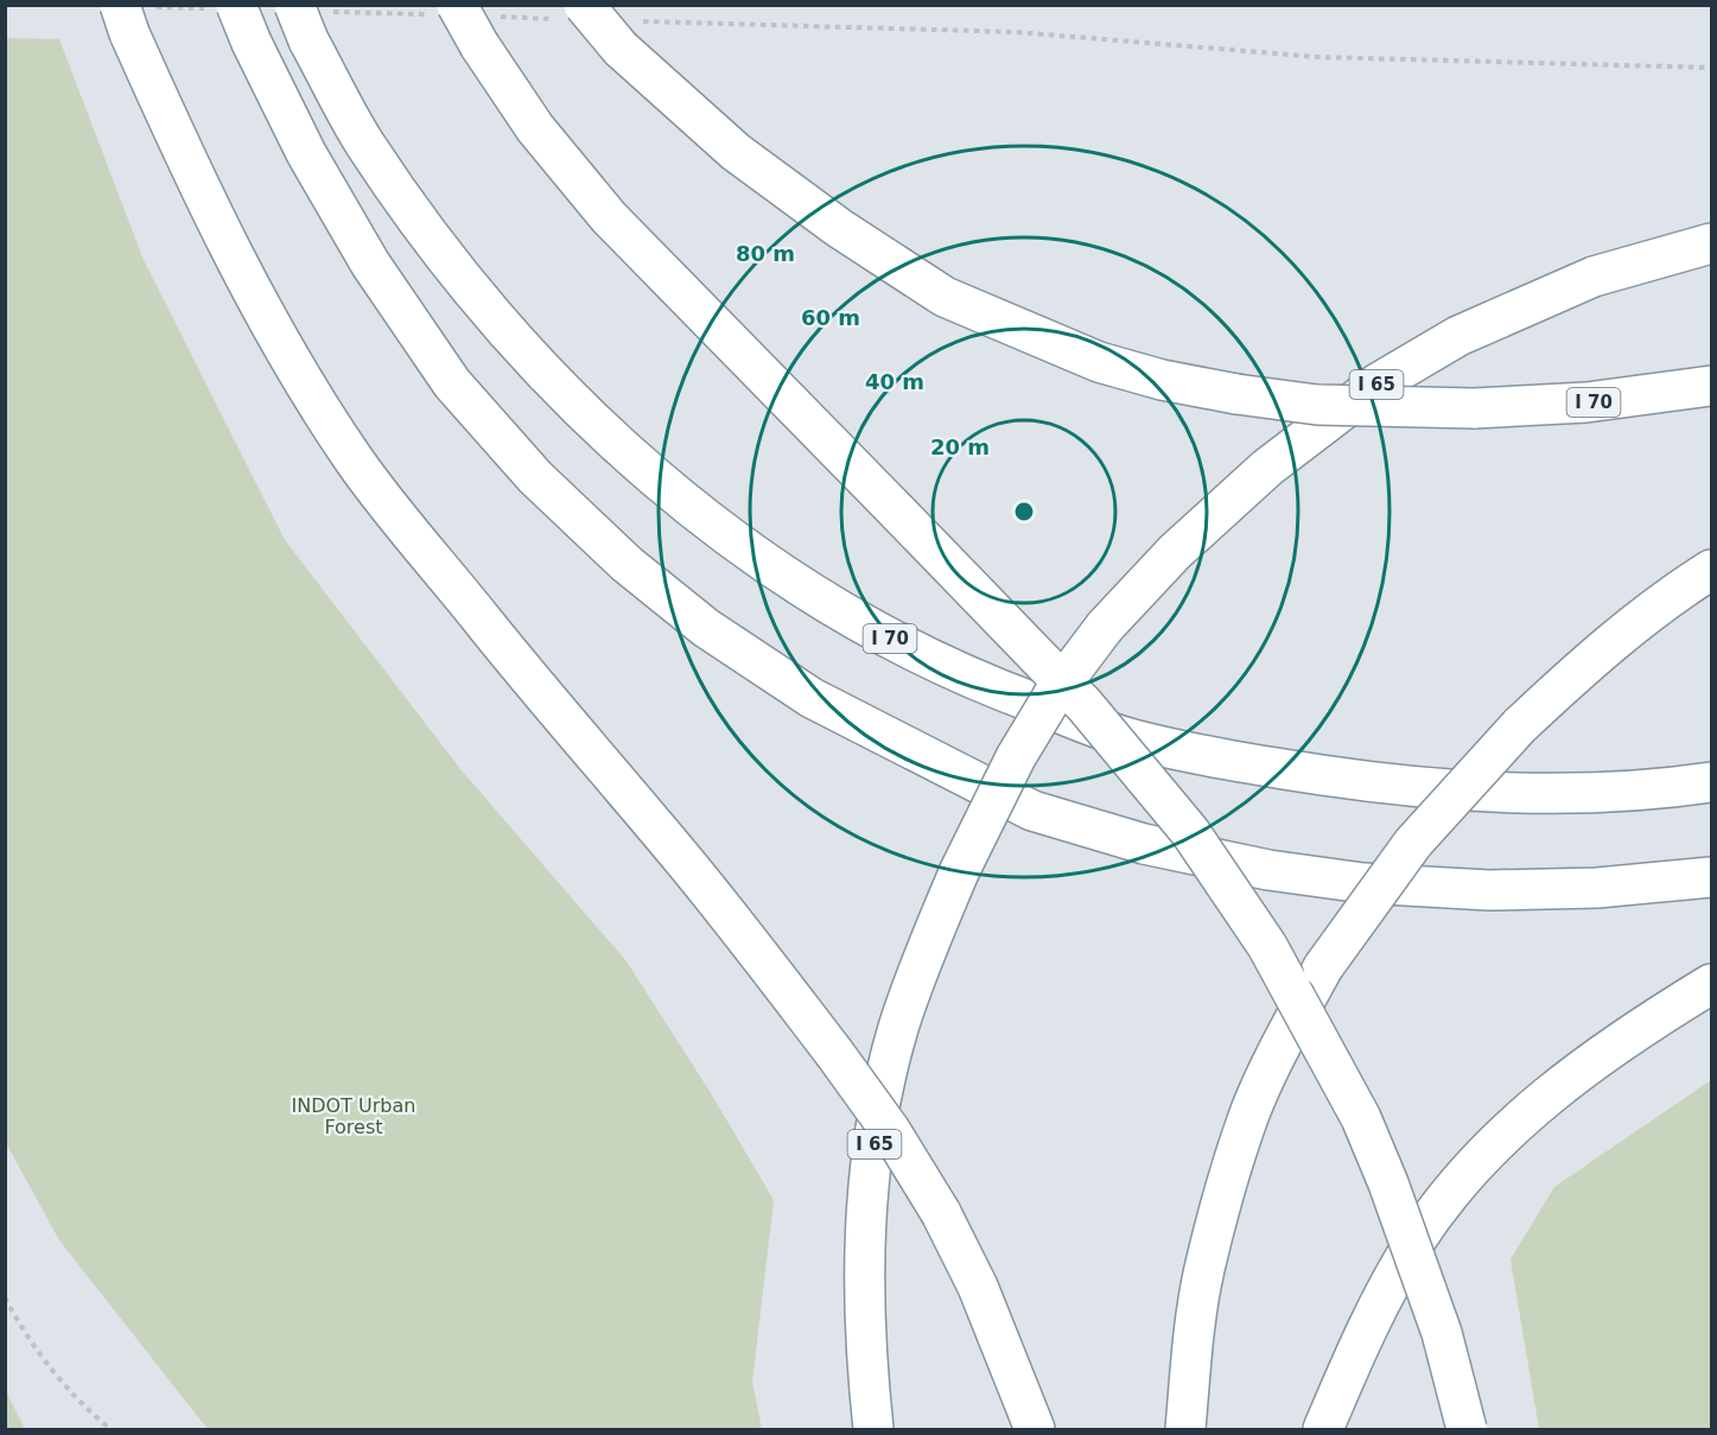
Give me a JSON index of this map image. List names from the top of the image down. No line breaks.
{"streets":{"highway":["I 65","I 70"]},"parks":["INDOT Urban Forest"],"rings":["80 m","60 m","40 m","20 m"]}
